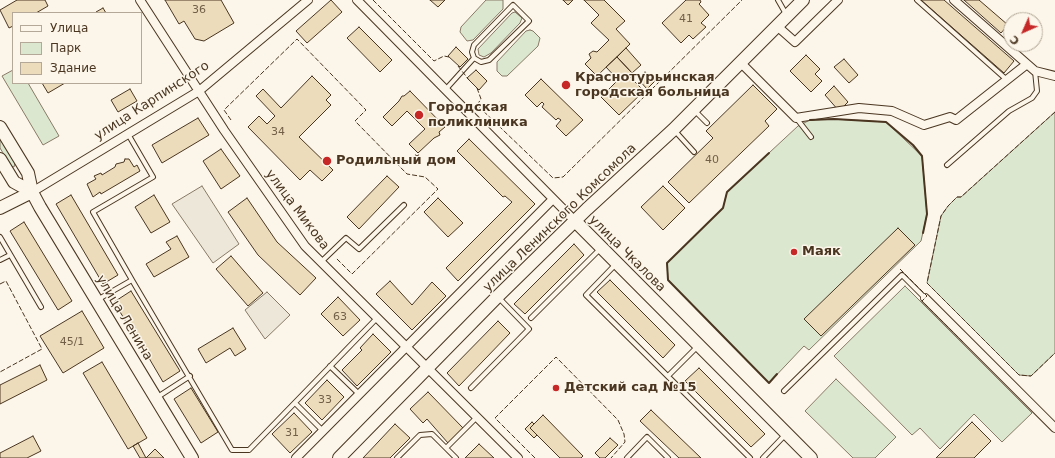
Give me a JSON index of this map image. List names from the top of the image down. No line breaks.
{"streets":{"main road":["улица Карпинского","улица Ленинского Комсомола","улица Чкалова","улица Ленина"],"street":["улица Микова"]},"crossings":[["улица Карпинского","улица Микова"],["улица Карпинского","улица Ленина"],["улица Микова","улица Ленинского Комсомола"],["улица Ленинского Комсомола","улица Чкалова"]],"places":["Краснотурьинская городская больница","Городская поликлиника","Родильный дом","Маяк","Детский сад №15"],"house_numbers":["36","41","34","40","63","45/1","33","31"],"legend":["Улица","Парк","Здание"],"north":"bottom left"}
